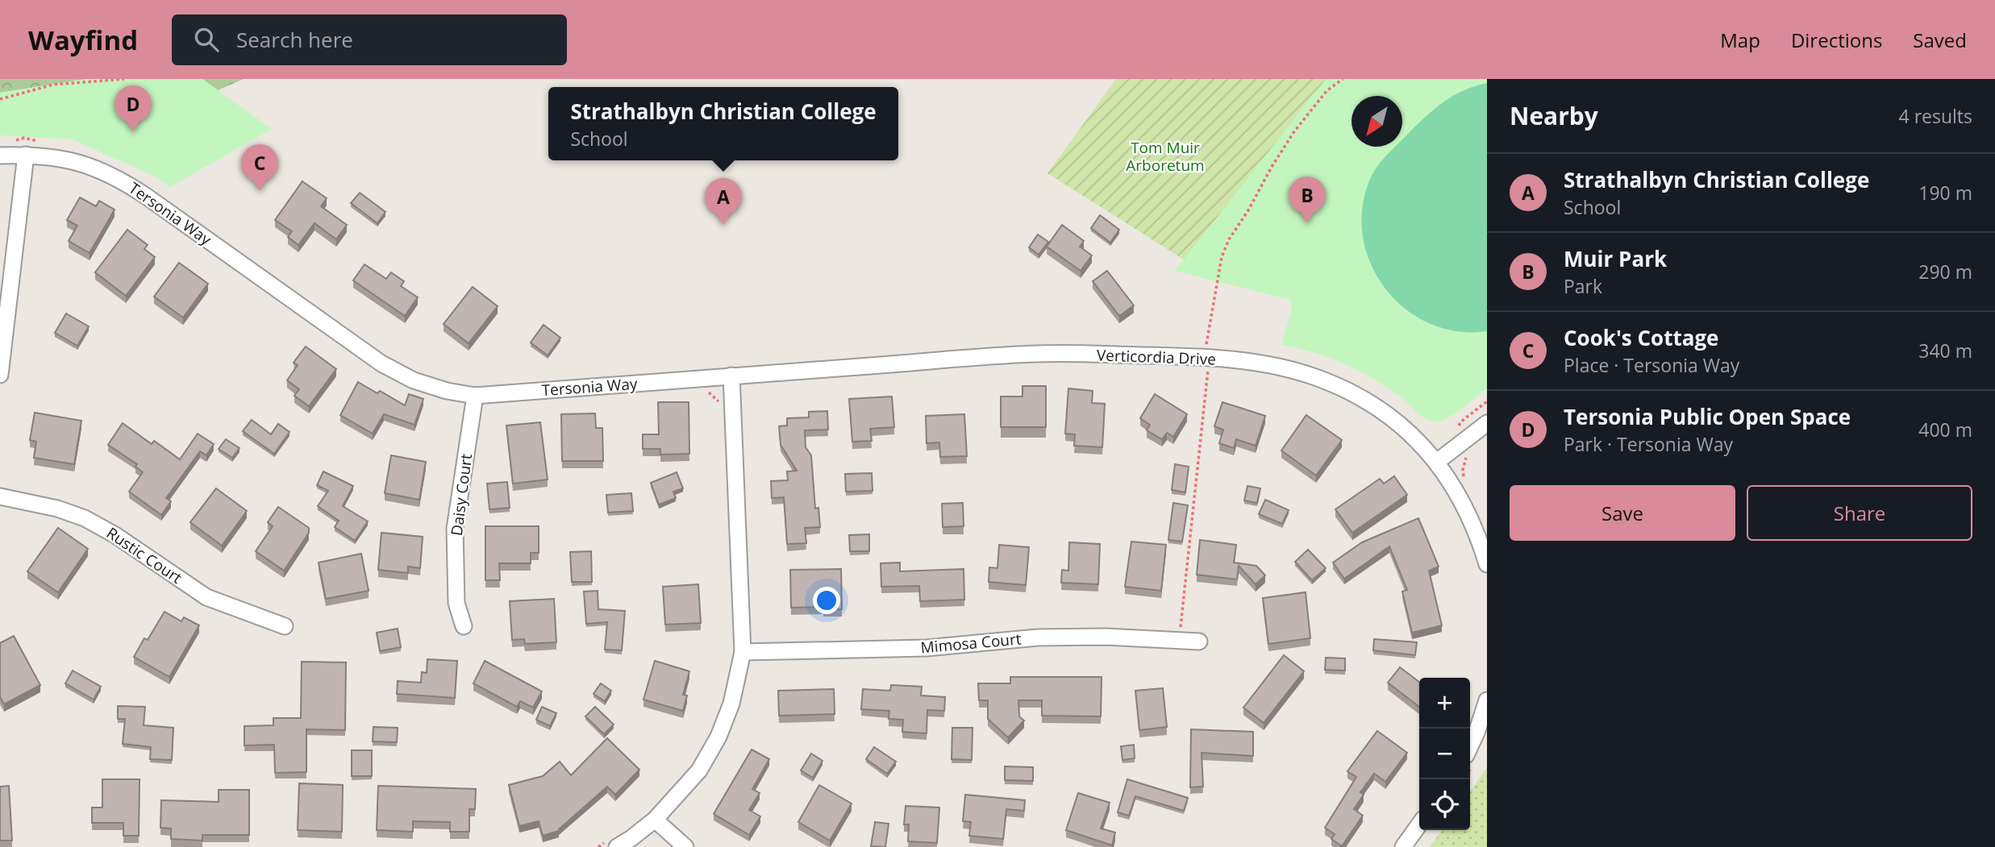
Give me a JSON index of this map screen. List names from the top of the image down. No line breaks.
{"streets":{"street":["Tersonia Way","Verticordia Drive","Daisy Court","Rustic Court","Mimosa Court"]},"crossings":[["Tersonia Way","Verticordia Drive"],["Tersonia Way","Daisy Court"]],"parks":["Tom Muir Arboretum"],"north":"bottom left","page":{"header":"Wayfind","search":"Search here","nav":["Map","Directions","Saved"],"heading":["Nearby","4 results"],"pins":["D","C","B","A"],"popup":["Strathalbyn Christian College","School"],"list":[{"mark":"A","name":"Strathalbyn Christian College","note":"School","value":"190 m"},{"mark":"B","name":"Muir Park","note":"Park","value":"290 m"},{"mark":"C","name":"Cook's Cottage","note":"Place · Tersonia Way","value":"340 m"},{"mark":"D","name":"Tersonia Public Open Space","note":"Park · Tersonia Way","value":"400 m"}],"buttons":["Save","Share"],"map_buttons":["+","−"]}}
